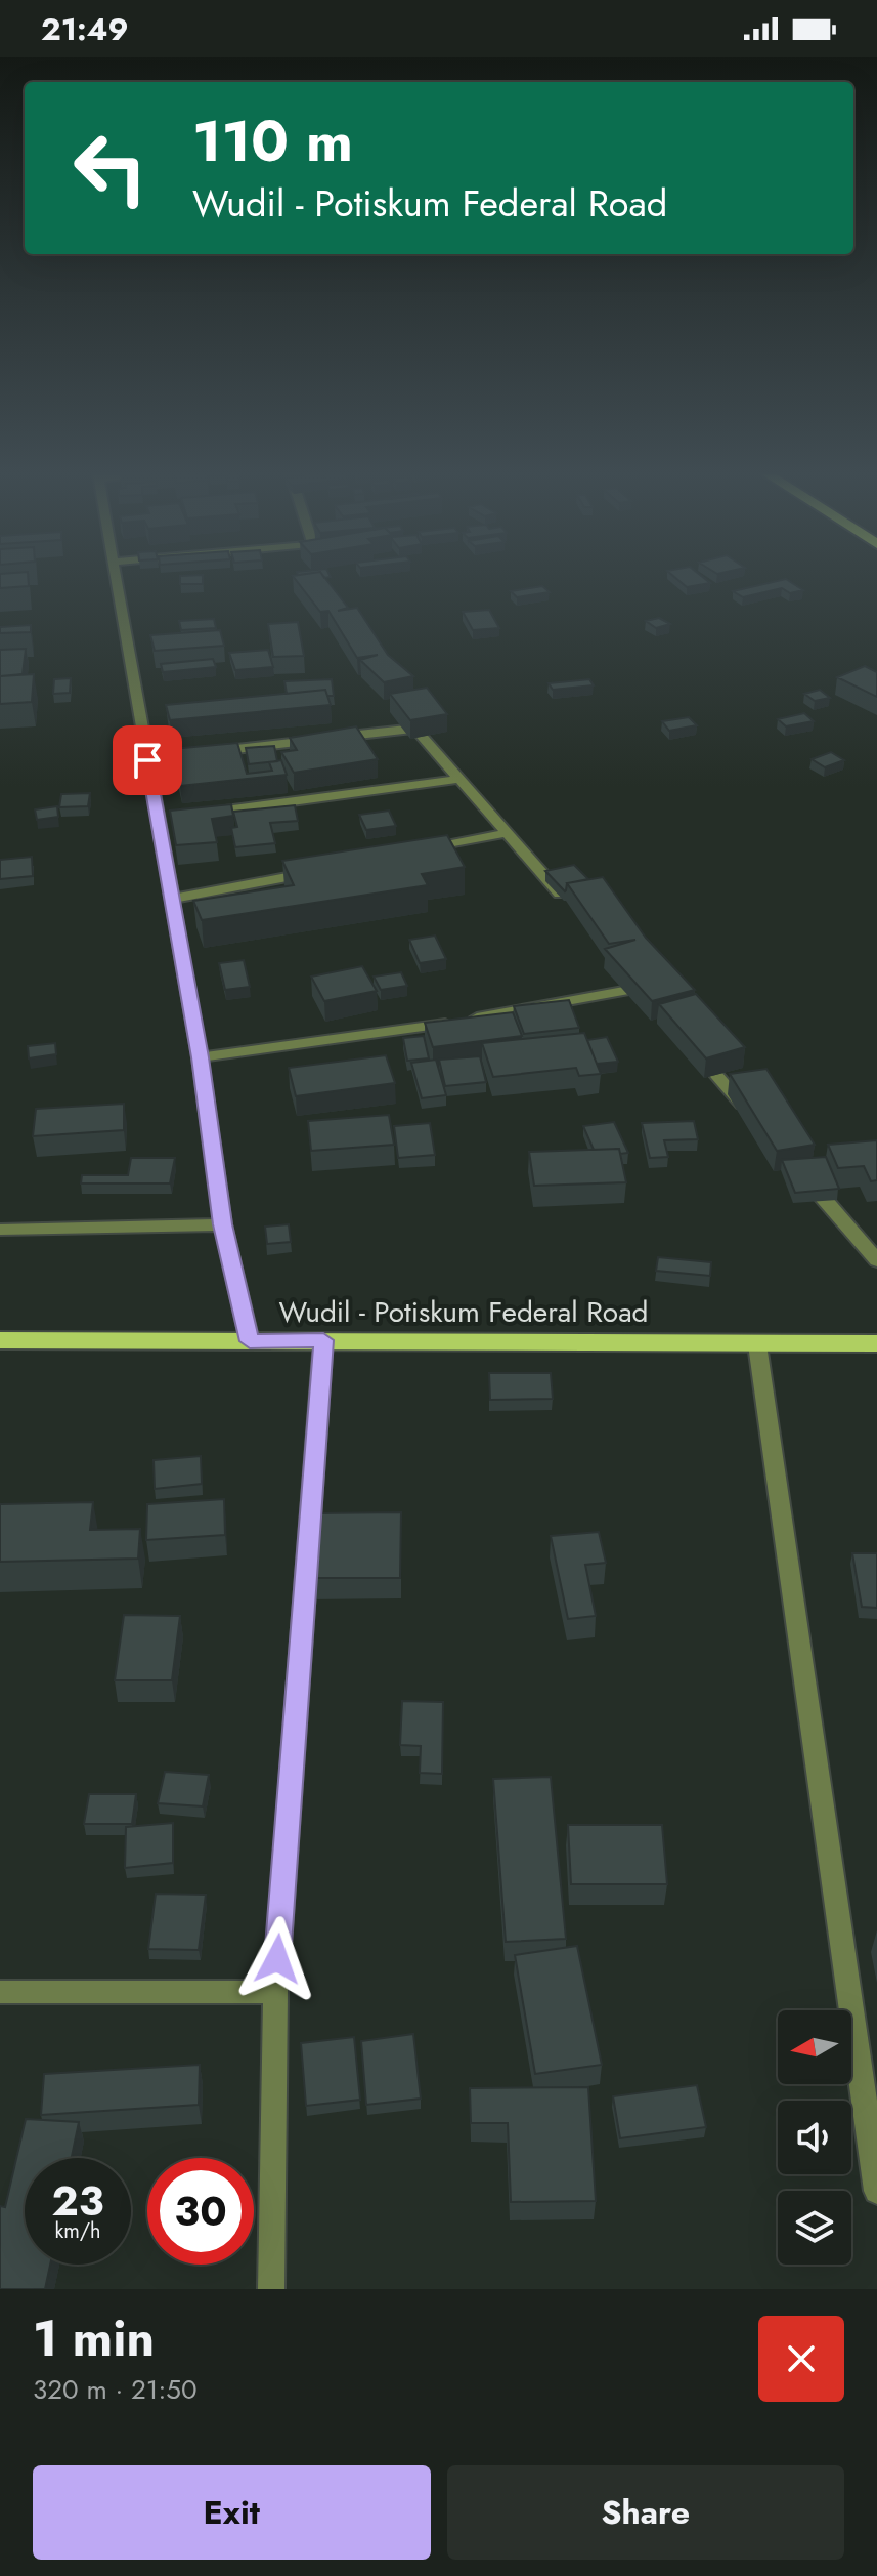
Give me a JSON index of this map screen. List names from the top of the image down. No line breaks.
{"streets":{"main road":["Wudil - Potiskum Federal Road"]},"north":"left","page":{"status":"21:49","turn":["110 m","Wudil - Potiskum Federal Road"],"speed":"23 km/h","limit":"30","heading":["1 min","320 m · 21:50"],"buttons":["Exit","Share"]}}
